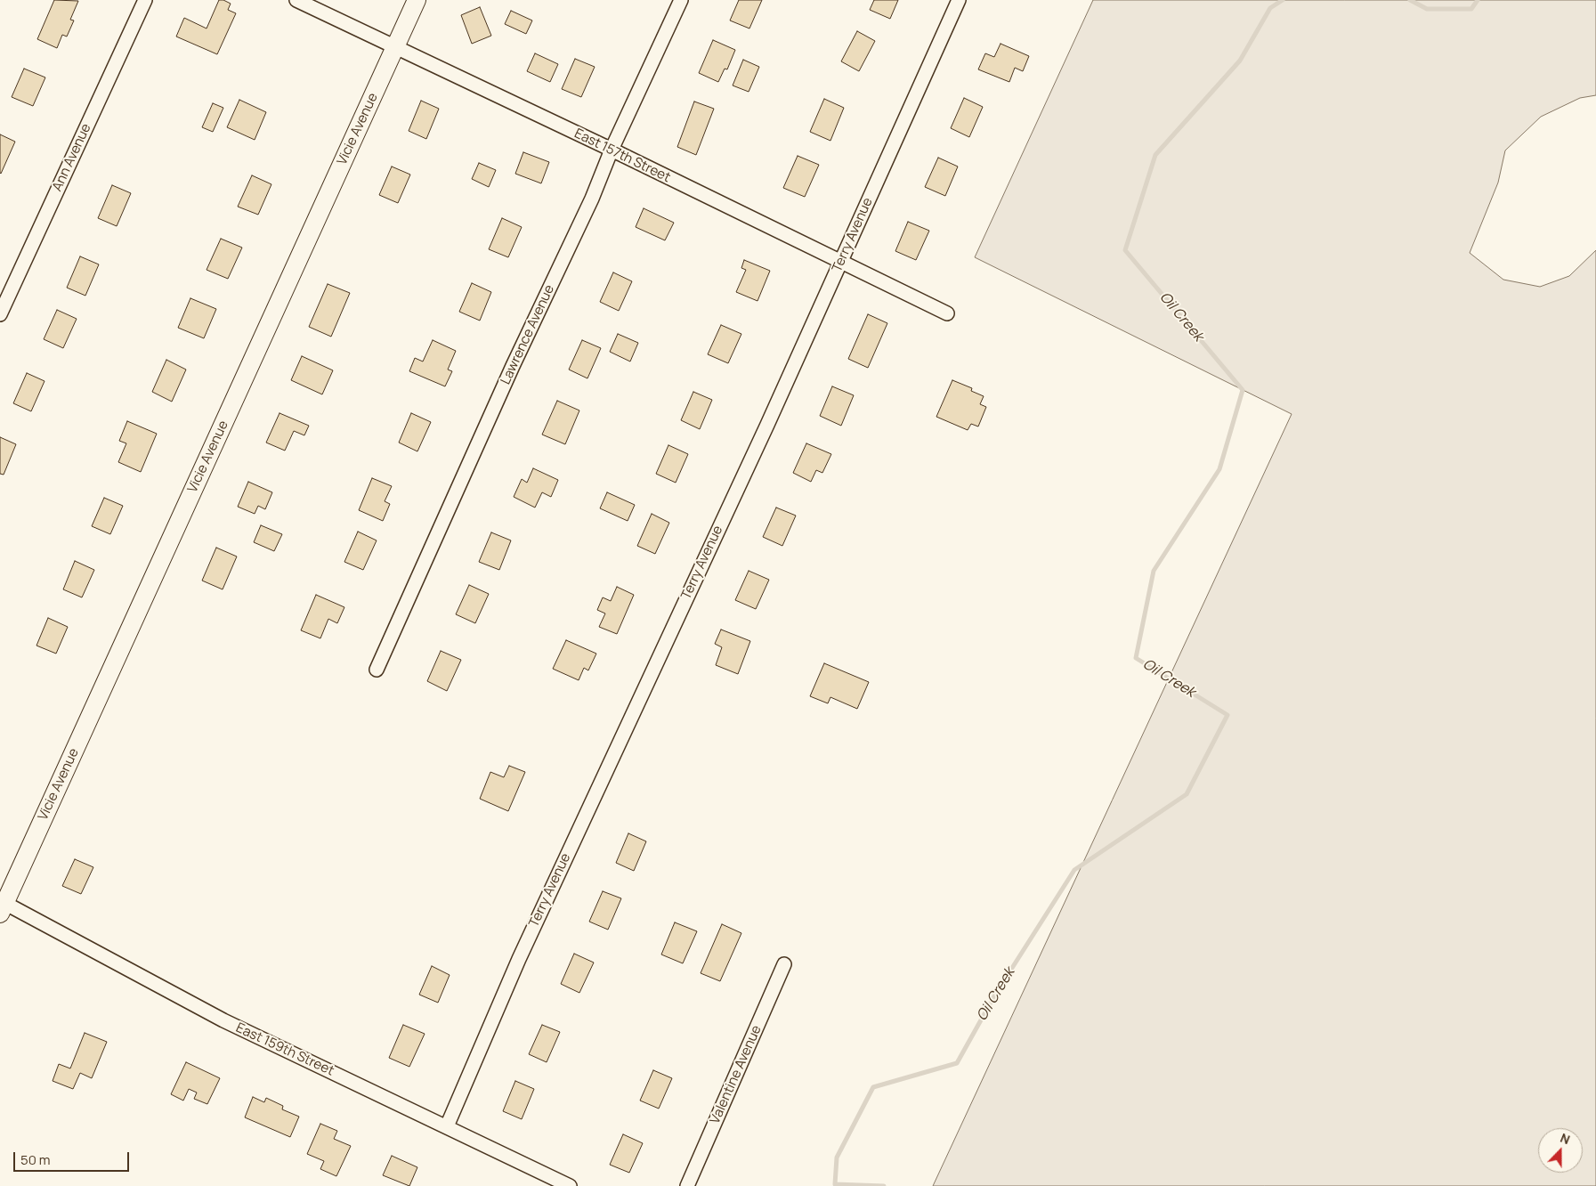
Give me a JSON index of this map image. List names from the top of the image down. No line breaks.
{"streets":{"street":["Vicie Avenue","East 157th Street","Ann Avenue","Terry Avenue","Lawrence Avenue","East 159th Street","Valentine Avenue"]},"crossings":[["Vicie Avenue","East 157th Street"],["Vicie Avenue","East 159th Street"],["East 157th Street","Terry Avenue"],["East 157th Street","Lawrence Avenue"],["Terry Avenue","East 159th Street"]],"water":["Oil Creek"],"scale_bar":"50 m","north":"top"}
